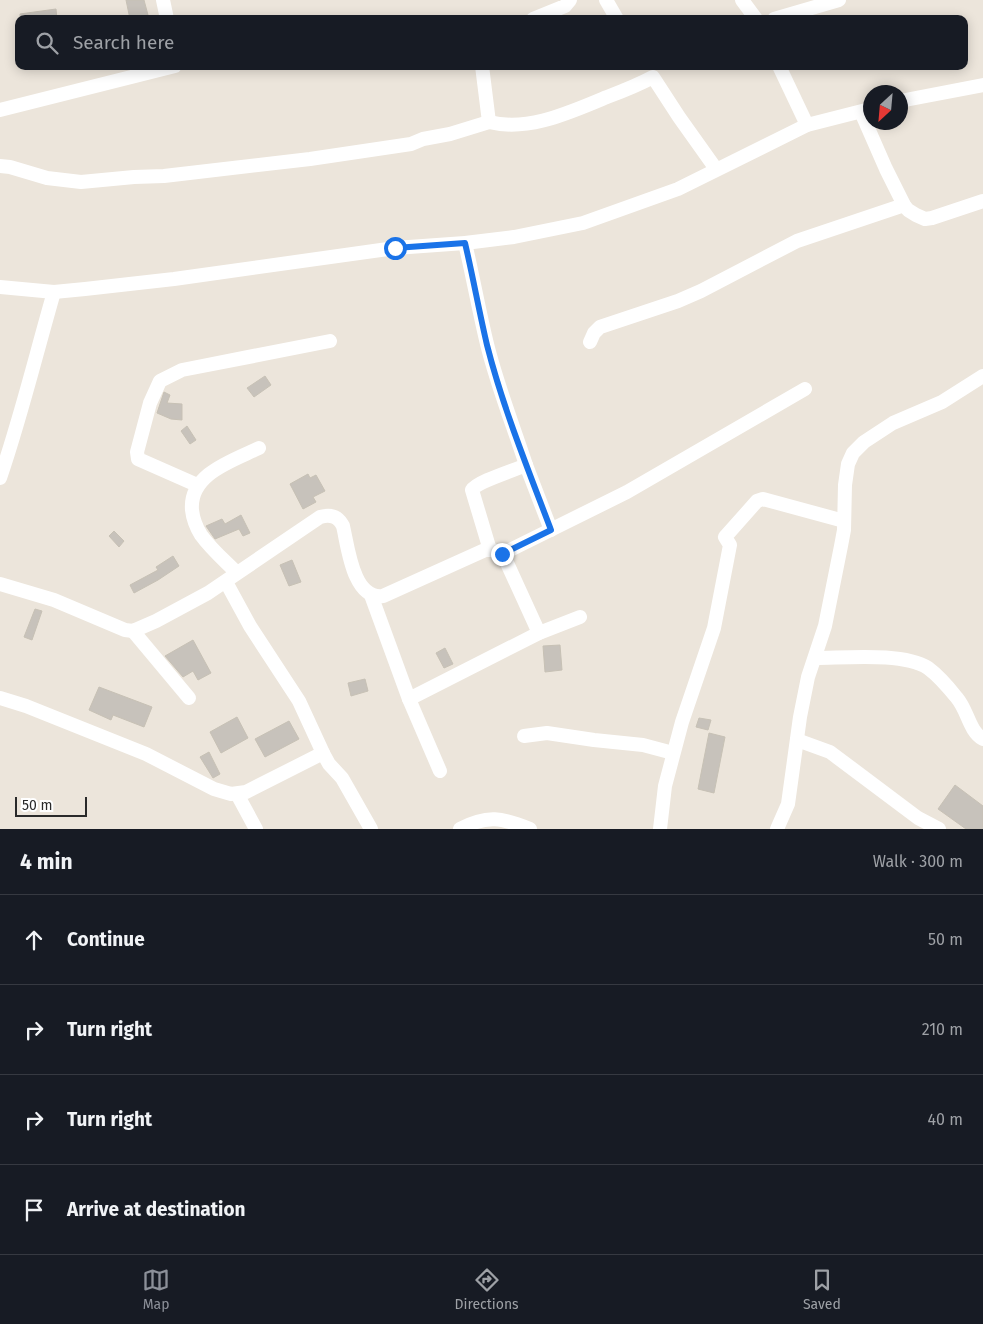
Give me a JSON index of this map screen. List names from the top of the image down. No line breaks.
{"scale_bar":"50 m","north":"bottom left","page":{"search":"Search here","scale":"50 m","heading":["4 min","Walk · 300 m"],"list":[["Continue","50 m"],["Turn right","210 m"],["Turn right","40 m"],"Arrive at destination"],"nav":["Map","Directions","Saved"]}}
